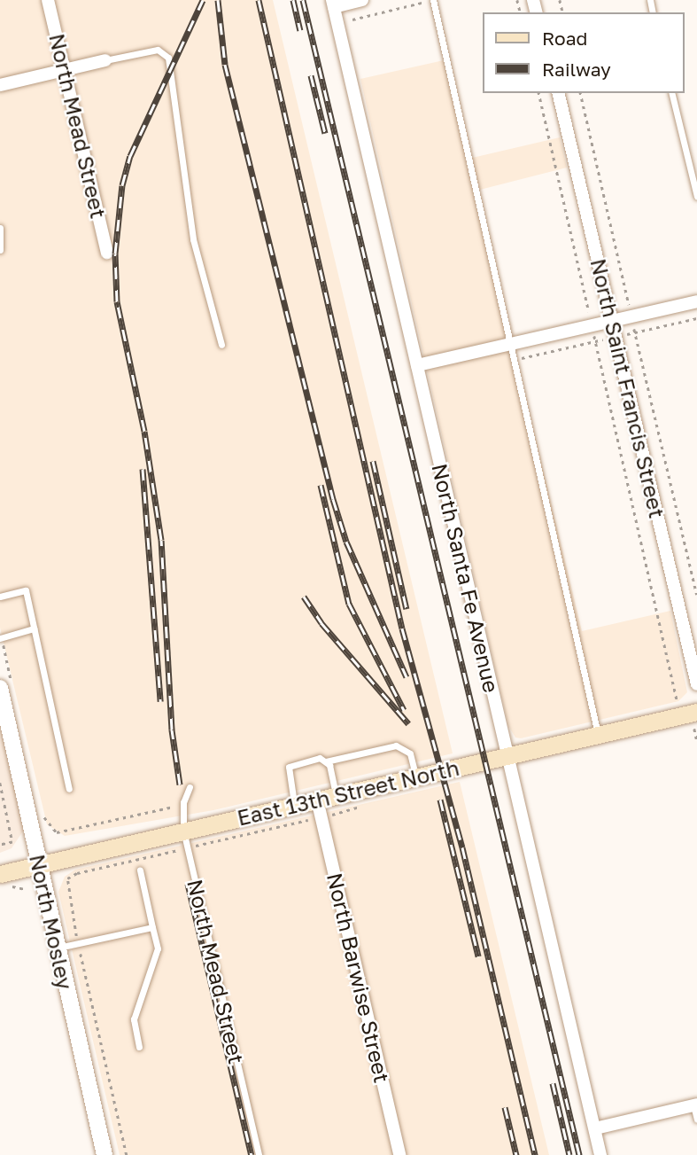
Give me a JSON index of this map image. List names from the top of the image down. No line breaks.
{"streets":{"main road":["East 13th Street North"],"street":["North Mead Street","North Saint Francis Street","North Santa Fe Avenue","North Mosley","North Barwise Street"]},"crossings":[["North Mead Street","East 13th Street North"],["North Santa Fe Avenue","East 13th Street North"],["East 13th Street North","North Mosley"],["East 13th Street North","North Barwise Street"]],"legend":["Road","Railway"]}
